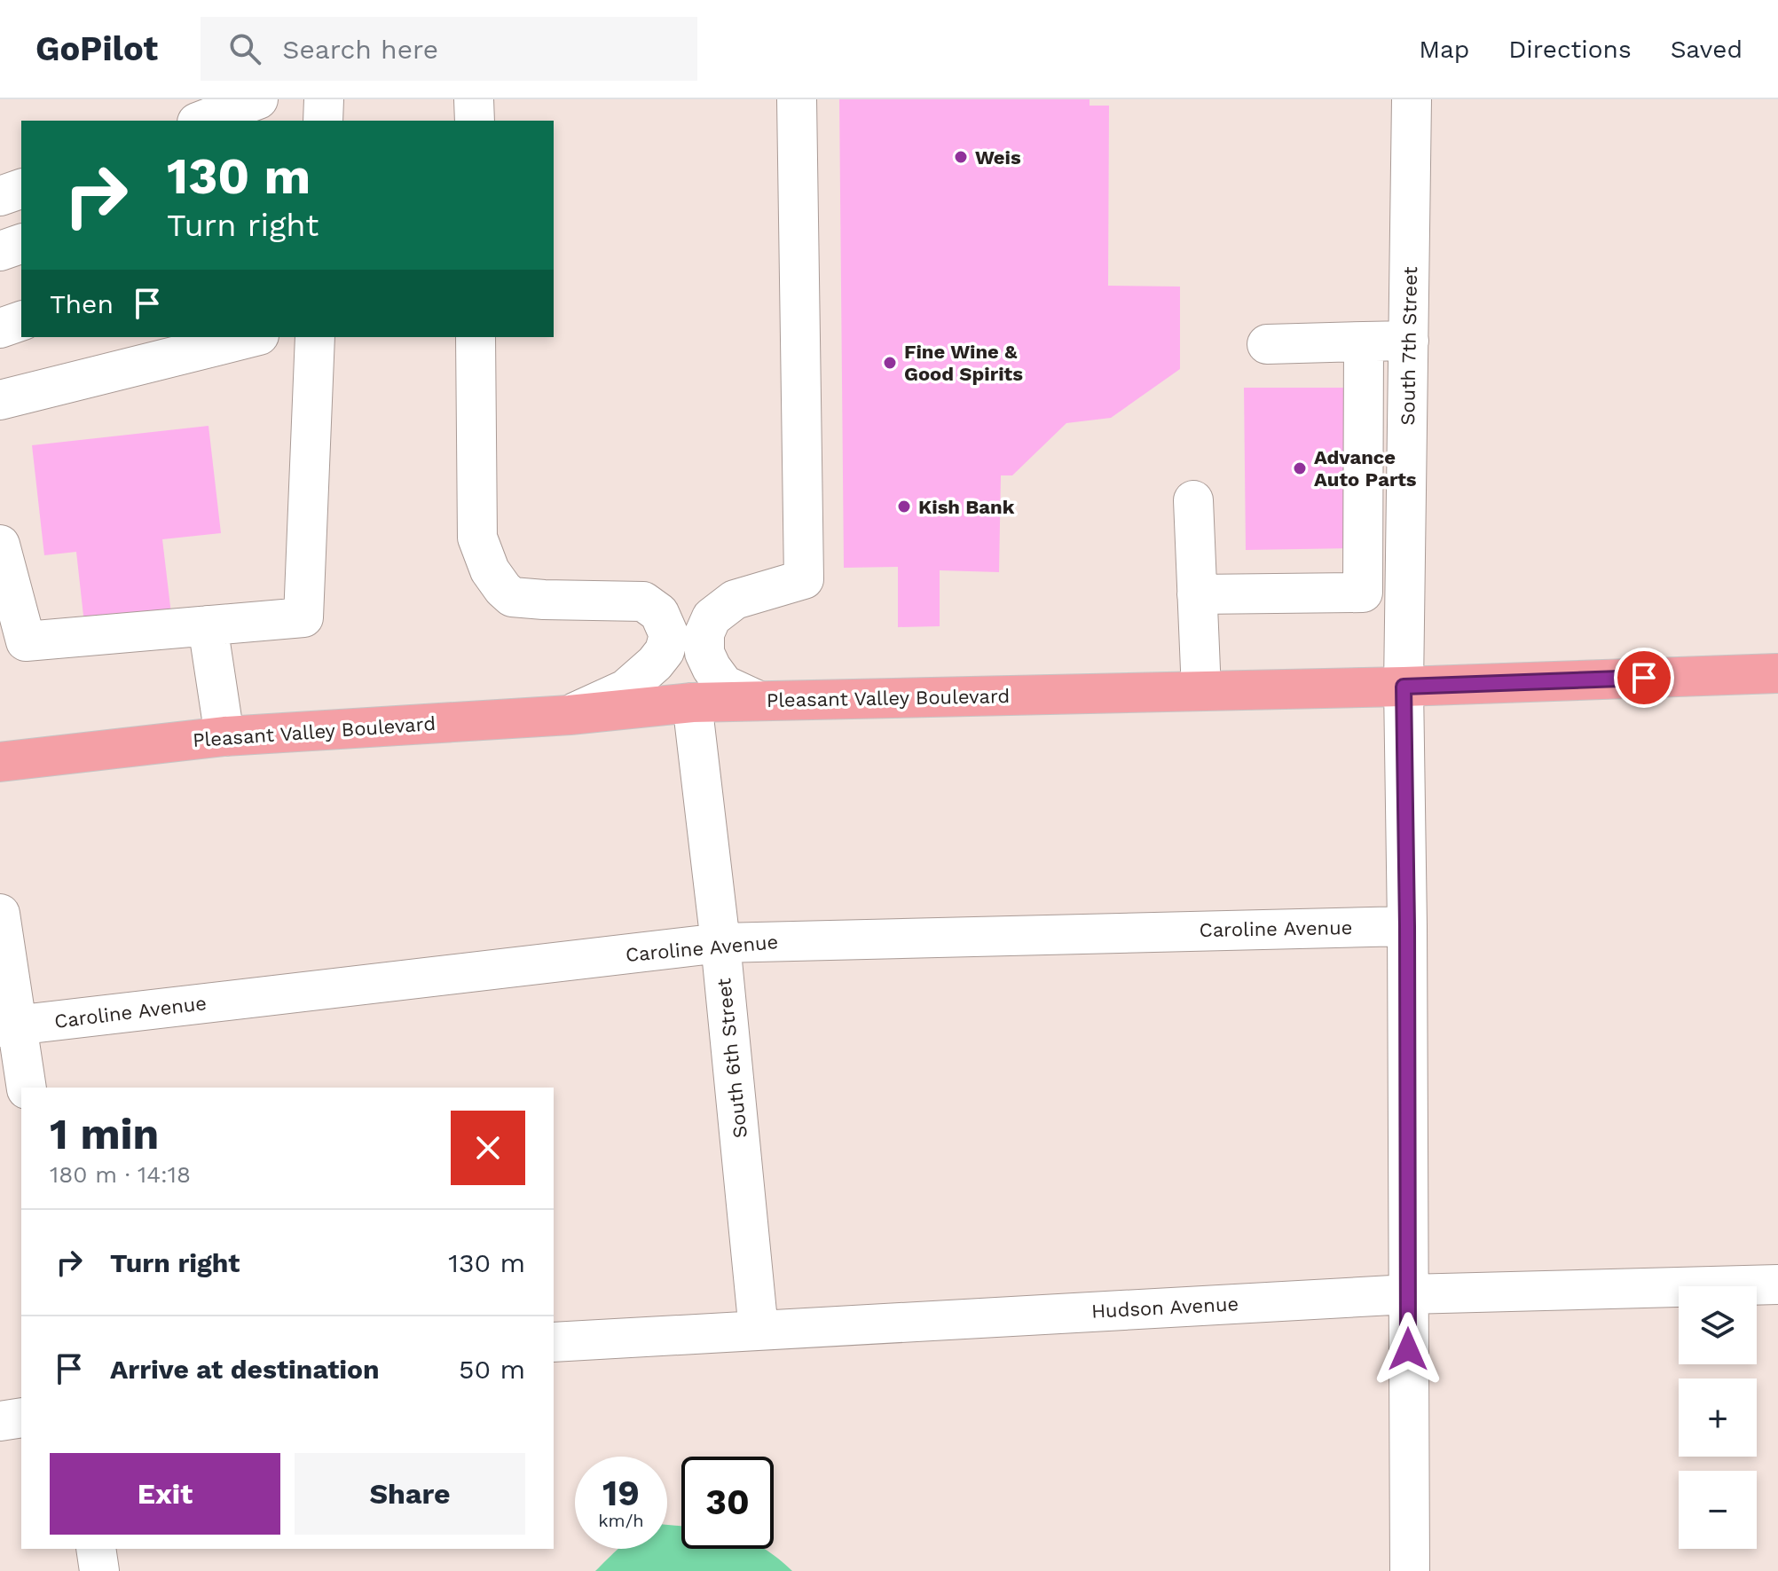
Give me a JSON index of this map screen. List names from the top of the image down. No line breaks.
{"streets":{"main road":["Pleasant Valley Boulevard"],"street":["South 7th Street","Caroline Avenue","South 6th Street","Hudson Avenue"]},"crossings":[["South 7th Street","Pleasant Valley Boulevard"],["South 7th Street","Caroline Avenue"],["South 7th Street","Hudson Avenue"],["Pleasant Valley Boulevard","South 6th Street"],["Caroline Avenue","South 6th Street"],["South 6th Street","Hudson Avenue"]],"places":["Weis","Fine Wine & Good Spirits","Advance Auto Parts","Kish Bank"],"page":{"header":"GoPilot","search":"Search here","nav":["Map","Directions","Saved"],"turn":["130 m","Turn right"],"then":"Then","heading":["1 min","180 m · 14:18"],"list":[{"name":"Turn right","value":"130 m"},{"name":"Arrive at destination","value":"50 m"}],"map_buttons":["+","−"],"buttons":["Exit","Share"],"speed":"19 km/h","limit":"30"}}
